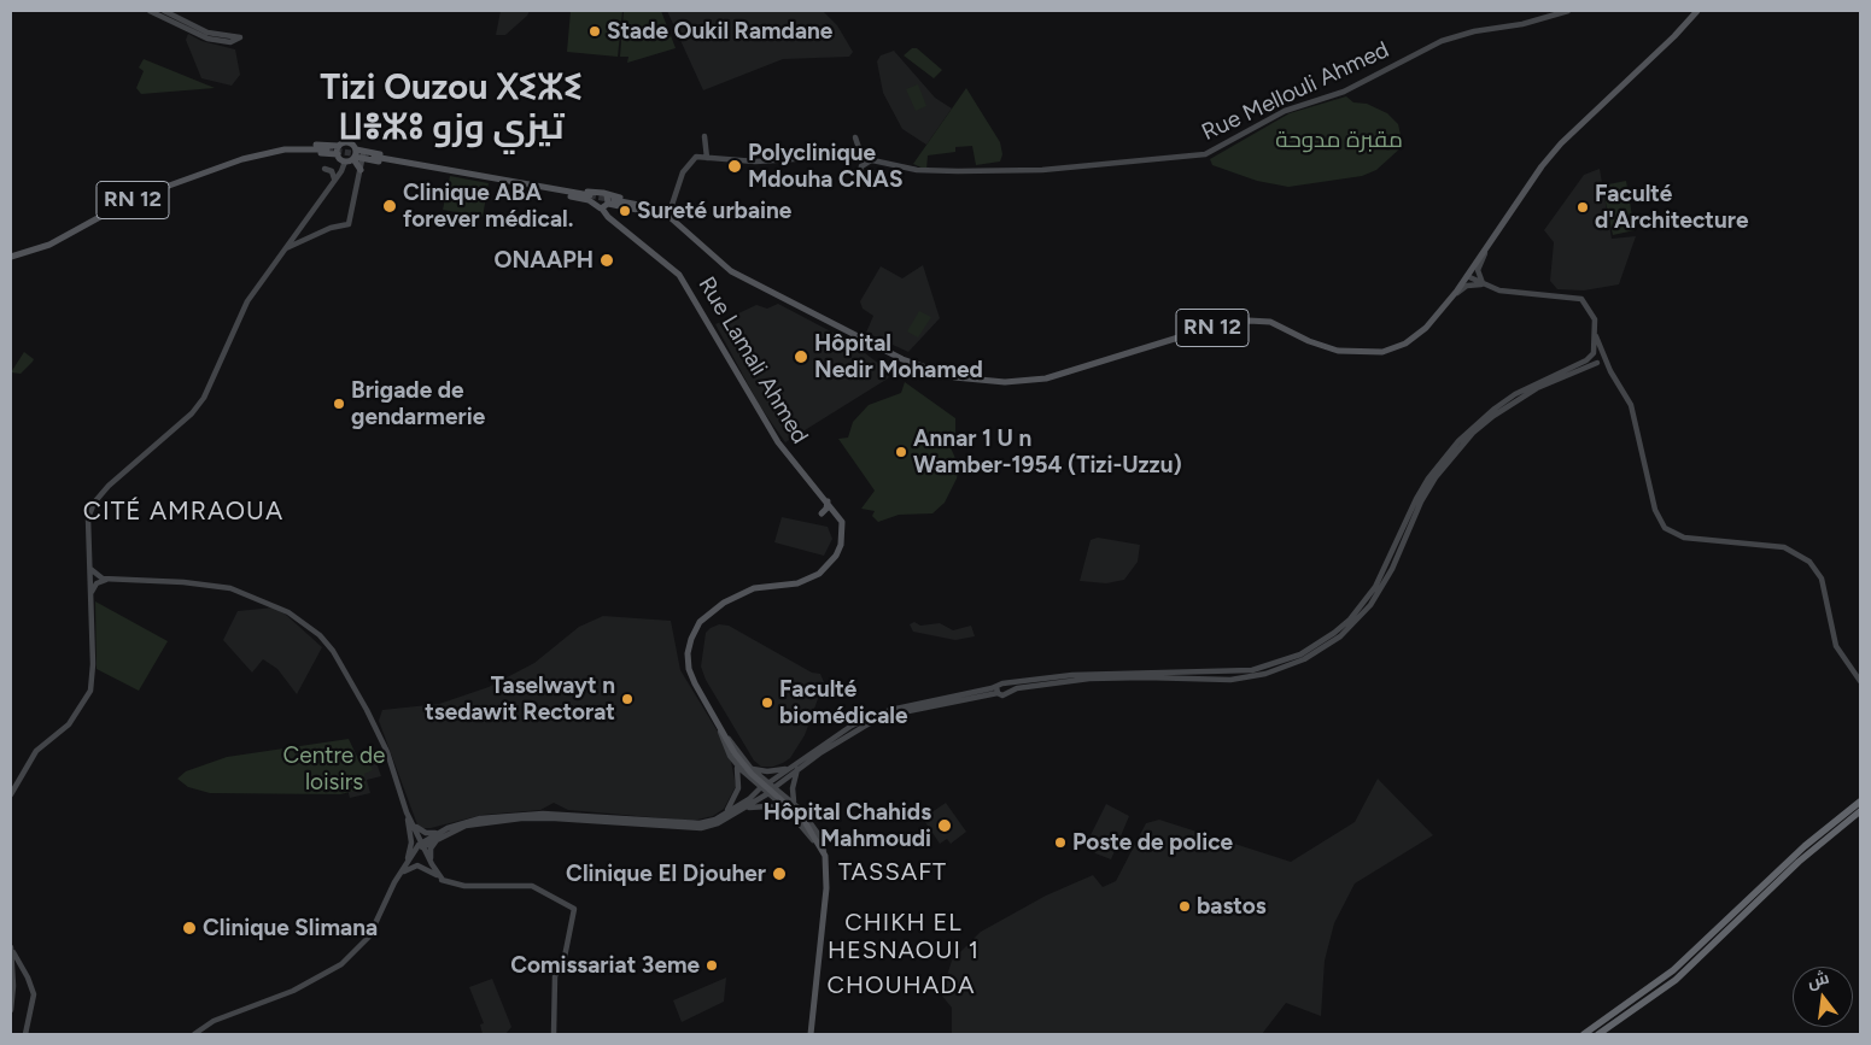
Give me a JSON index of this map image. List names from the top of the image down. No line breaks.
{"streets":{"main road":["Rue Mellouli Ahmed","RN 12","Rue Lamali Ahmed"]},"crossings":[["Rue Mellouli Ahmed","RN 12"]],"districts":["Tizi Ouzou ⵝⵉⵣⵉ ⵡⴻⵣⵓ تيزي وزو","CITÉ AMRAOUA","TASSAFT","CHIKH EL HESNAOUI 1","CHOUHADA"],"parks":["مقبرة مدوحة","Centre de loisirs"],"places":["Stade Oukil Ramdane","Polyclinique Mdouha CNAS","Clinique ABA forever médical.","Faculté d'Architecture","Sureté urbaine","ONAAPH","Hôpital Nedir Mohamed","Brigade de gendarmerie","Annar 1 U n Wamber-1954 (Tizi-Uzzu)","Taselwayt n tsedawit Rectorat","Faculté biomédicale","Hôpital Chahids Mahmoudi","Poste de police","Clinique El Djouher","bastos","Clinique Slimana","Comissariat 3eme"],"north":"top"}
